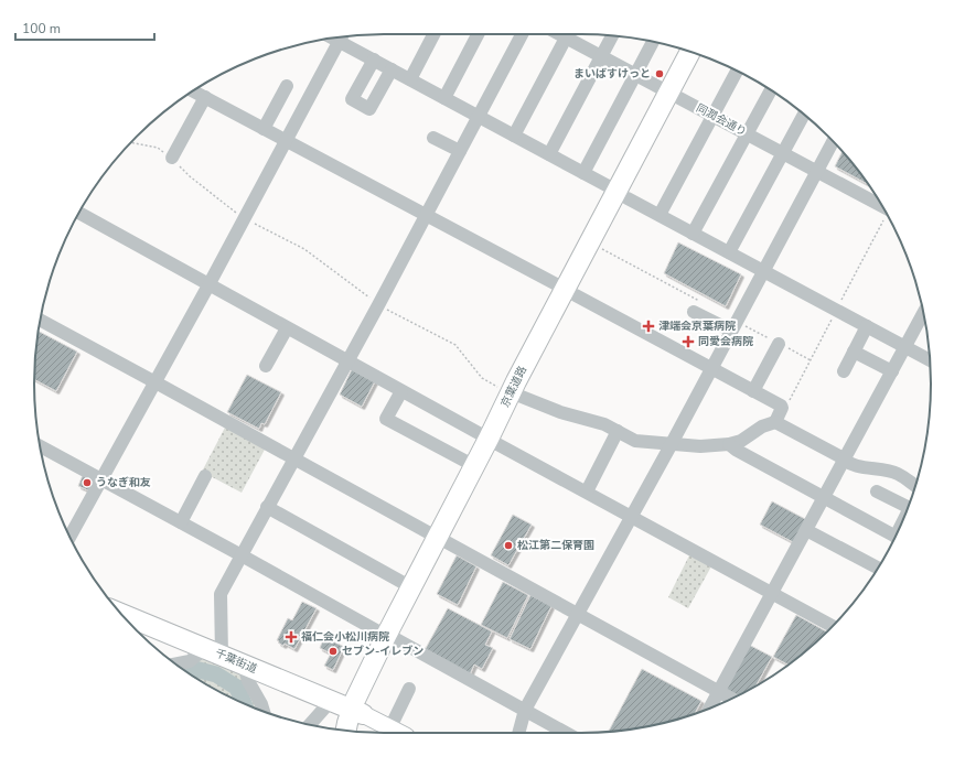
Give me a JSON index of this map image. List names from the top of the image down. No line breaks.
{"streets":{"highway":["京葉道路","千葉街道"],"street":["同潤会通り"]},"crossings":[["同潤会通り","京葉道路"],["京葉道路","千葉街道"]],"places":{"other":["まいばすけっと","うなぎ和友","松江第二保育園","セブン-イレブン"],"health":["津端会京葉病院","同愛会病院","福仁会小松川病院"]},"scale_bar":"100 m"}
